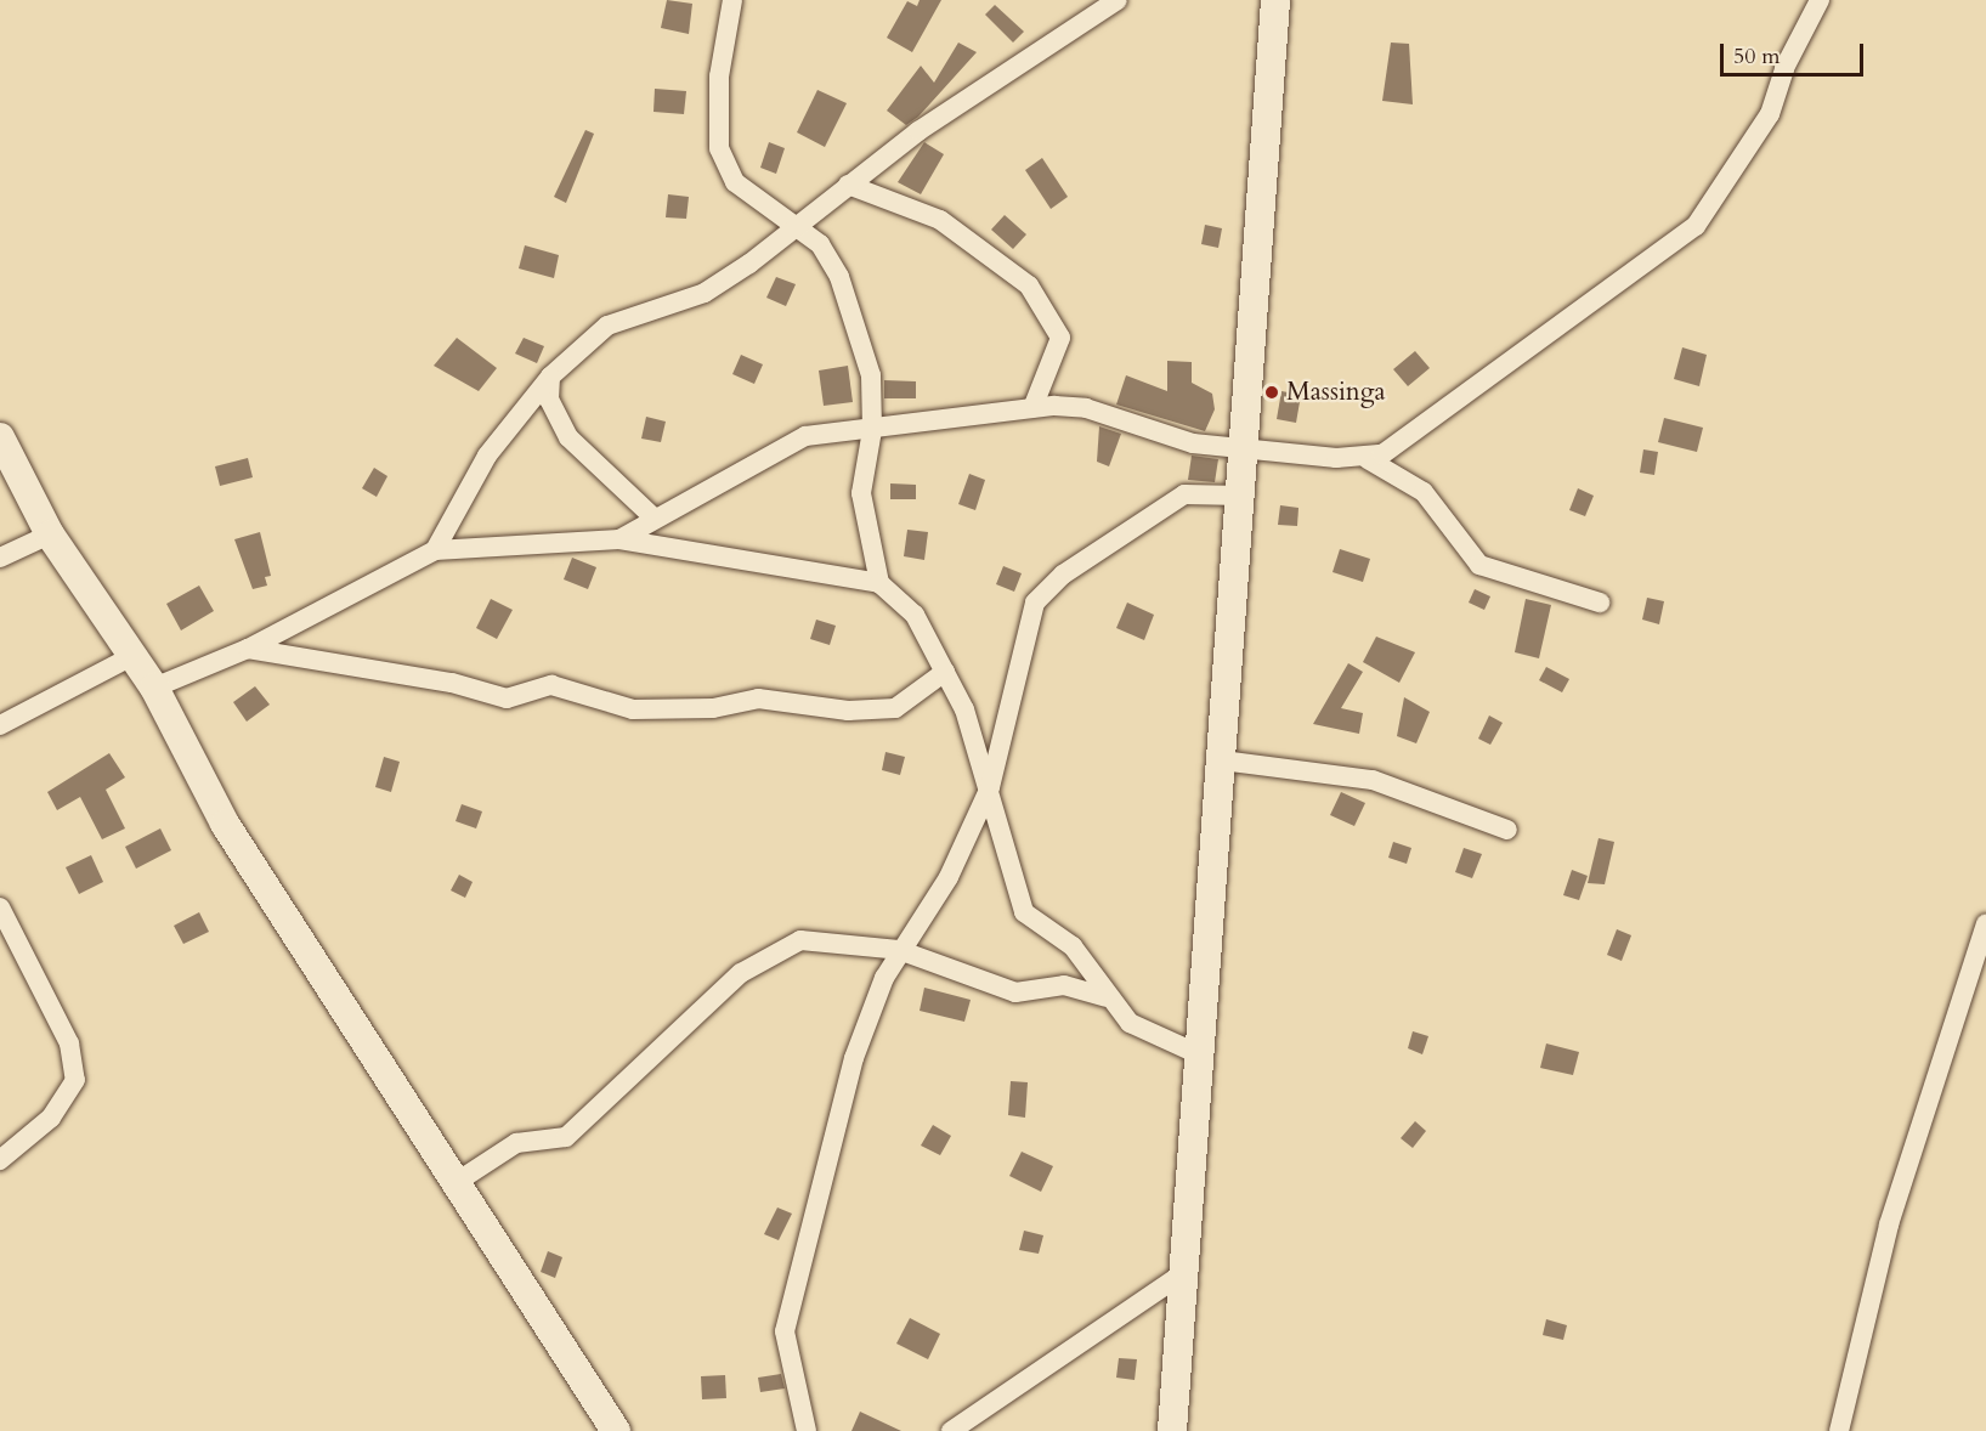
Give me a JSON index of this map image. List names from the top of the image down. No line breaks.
{"places":["Massinga"],"scale_bar":"50 m"}
